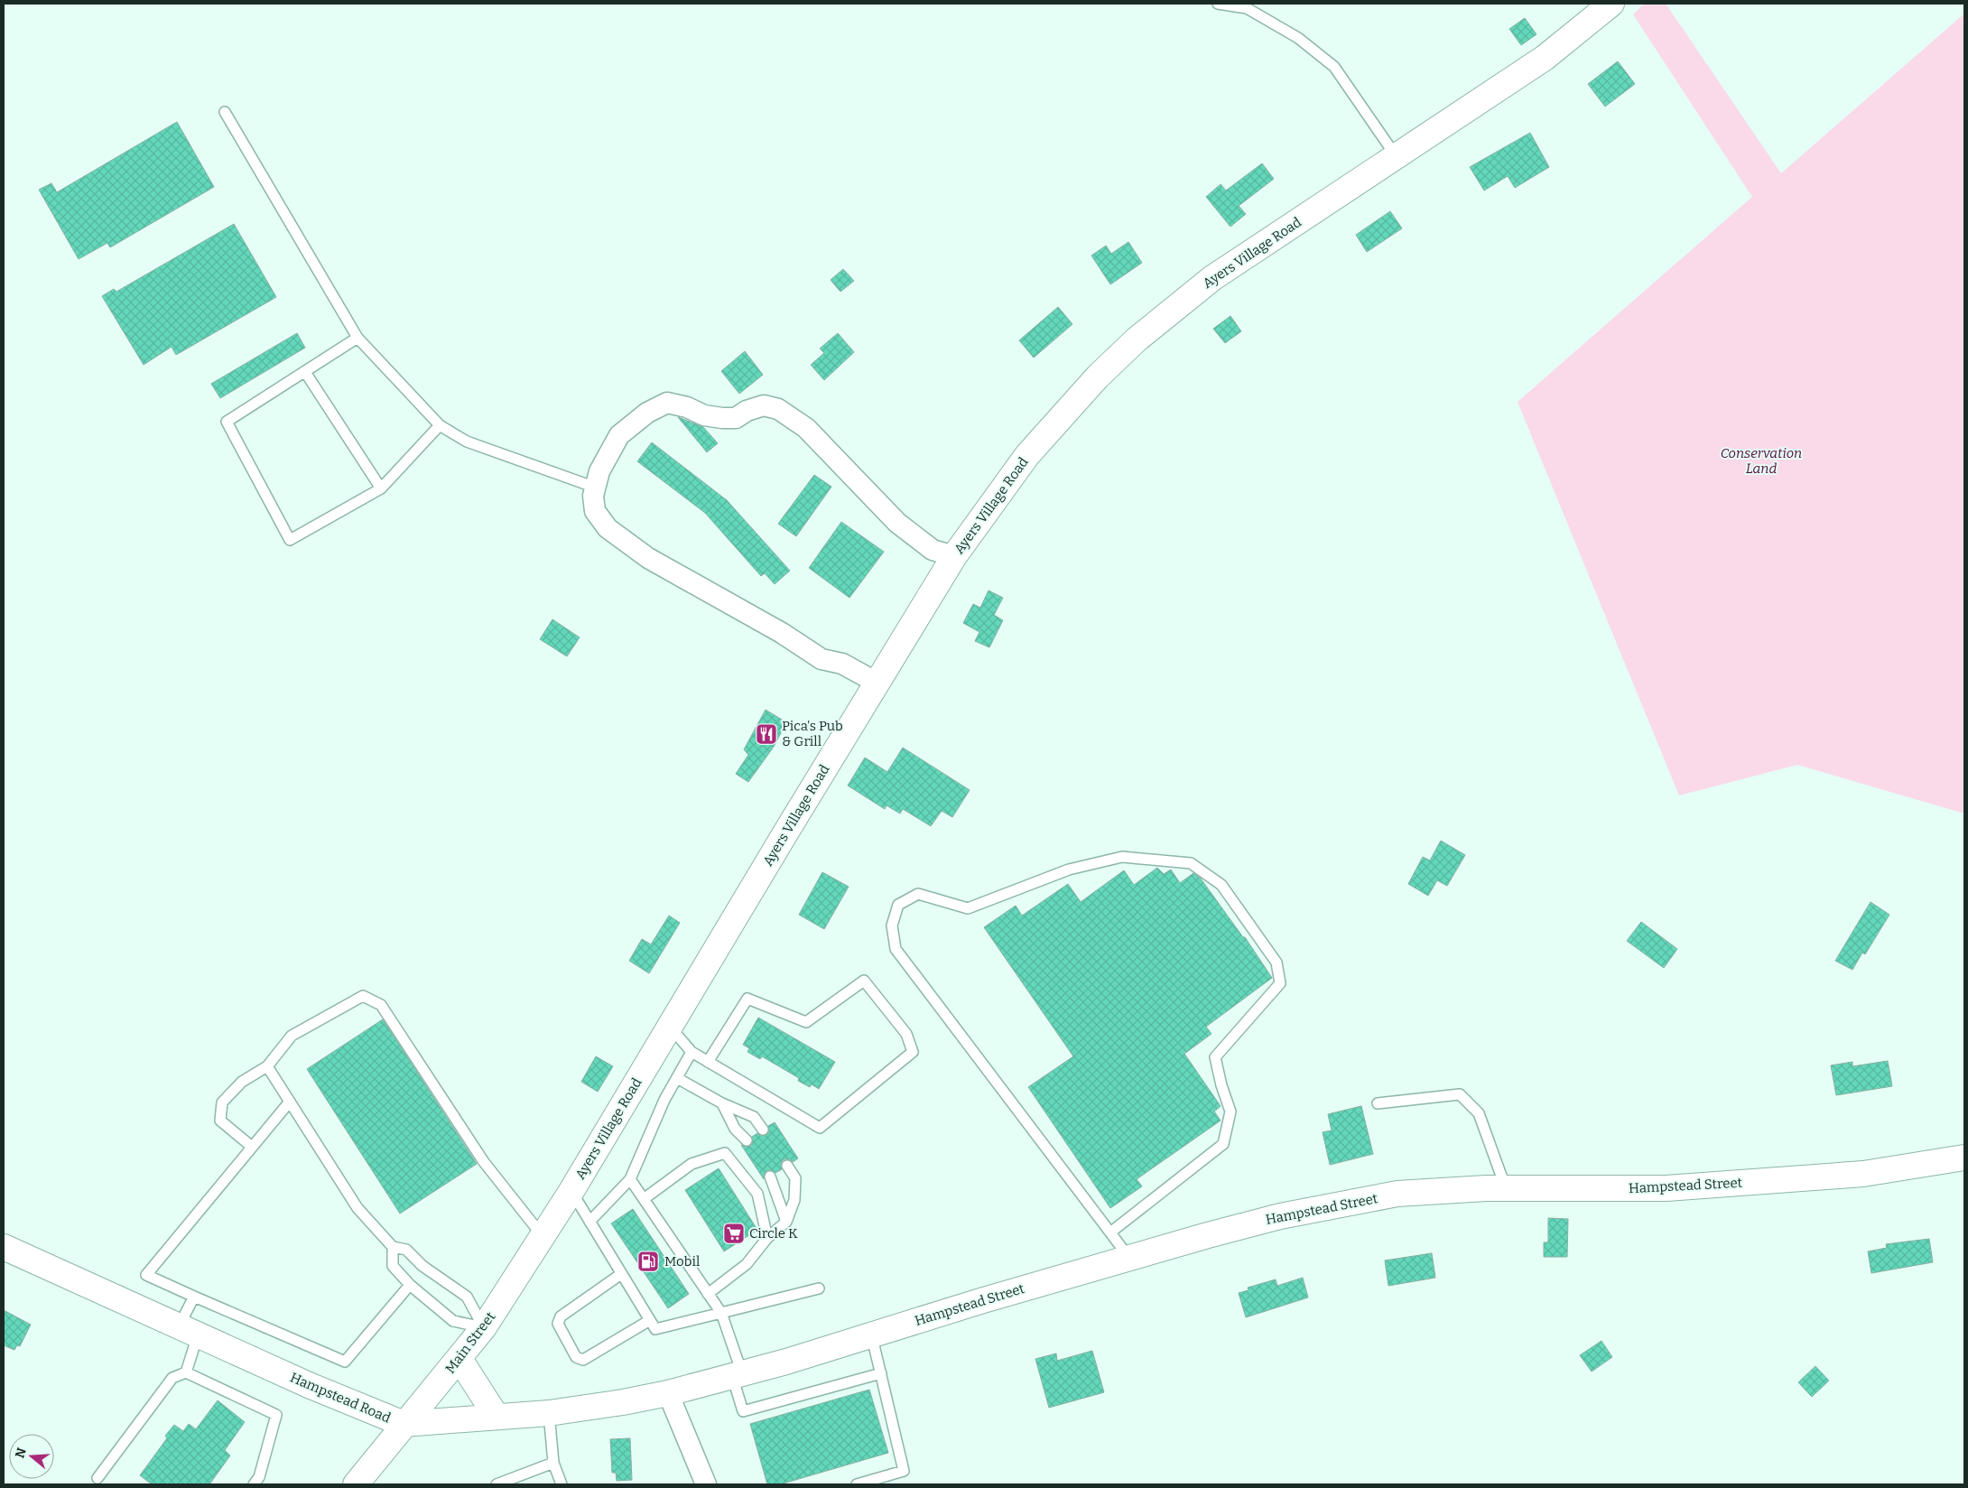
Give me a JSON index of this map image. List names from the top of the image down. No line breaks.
{"streets":{"main road":["Ayers Village Road","Hampstead Street","Main Street","Hampstead Road"]},"crossings":[["Ayers Village Road","Main Street"],["Hampstead Street","Hampstead Road"],["Main Street","Hampstead Road"]],"parks":["Conservation Land"],"places":{"restaurant":["Pica's Pub & Grill"],"supermarket":["Circle K"],"fuel station":["Mobil"]},"north":"left"}
